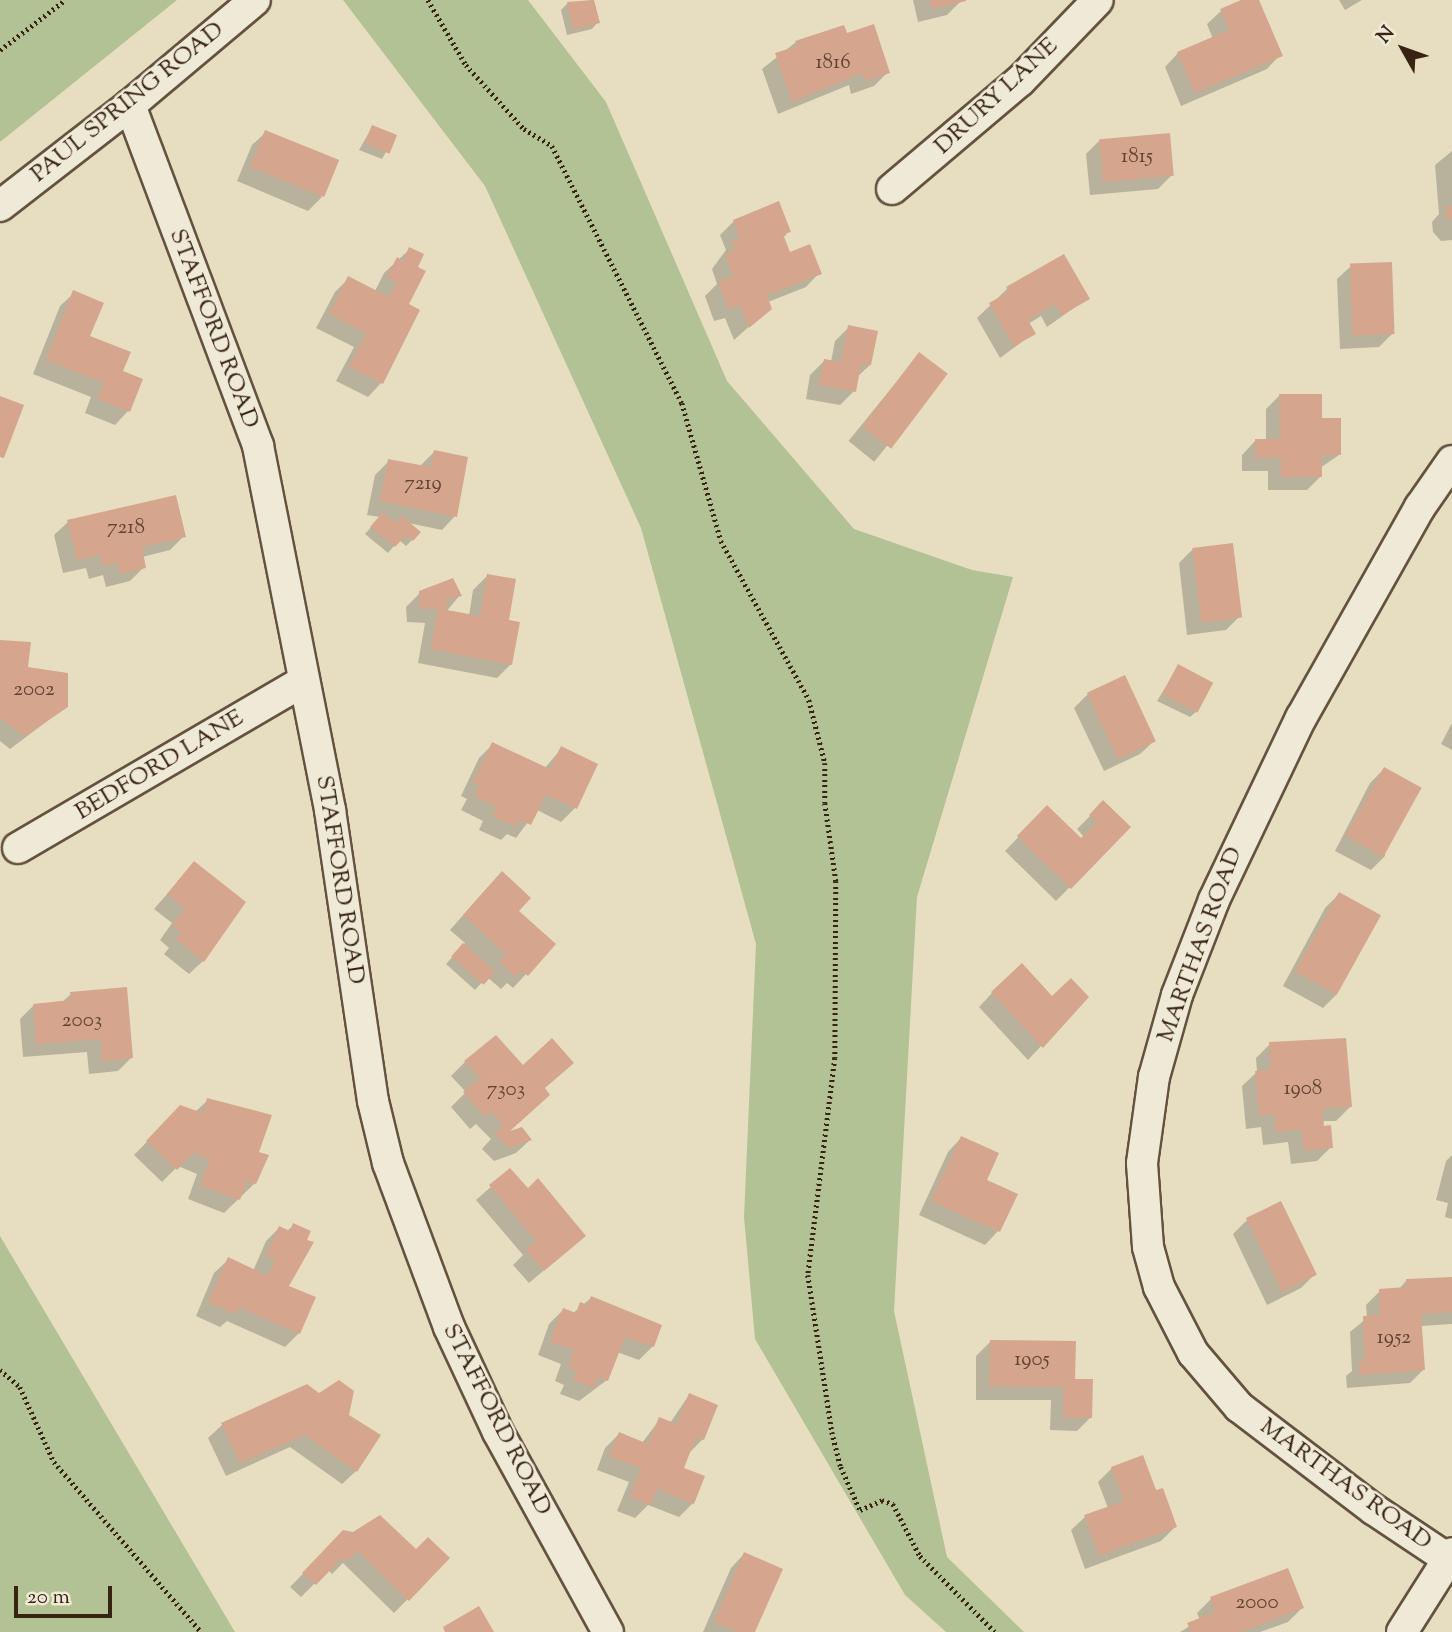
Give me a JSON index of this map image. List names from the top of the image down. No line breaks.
{"streets":{"street":["DRURY LANE","PAUL SPRING ROAD","STAFFORD ROAD","BEDFORD LANE","MARTHAS ROAD"]},"crossings":[["PAUL SPRING ROAD","STAFFORD ROAD"],["STAFFORD ROAD","BEDFORD LANE"]],"house_numbers":["1816","1815","7219","7218","2002","2003","1908","7303","1952","1905","2000"],"scale_bar":"20 m","north":"top left"}
